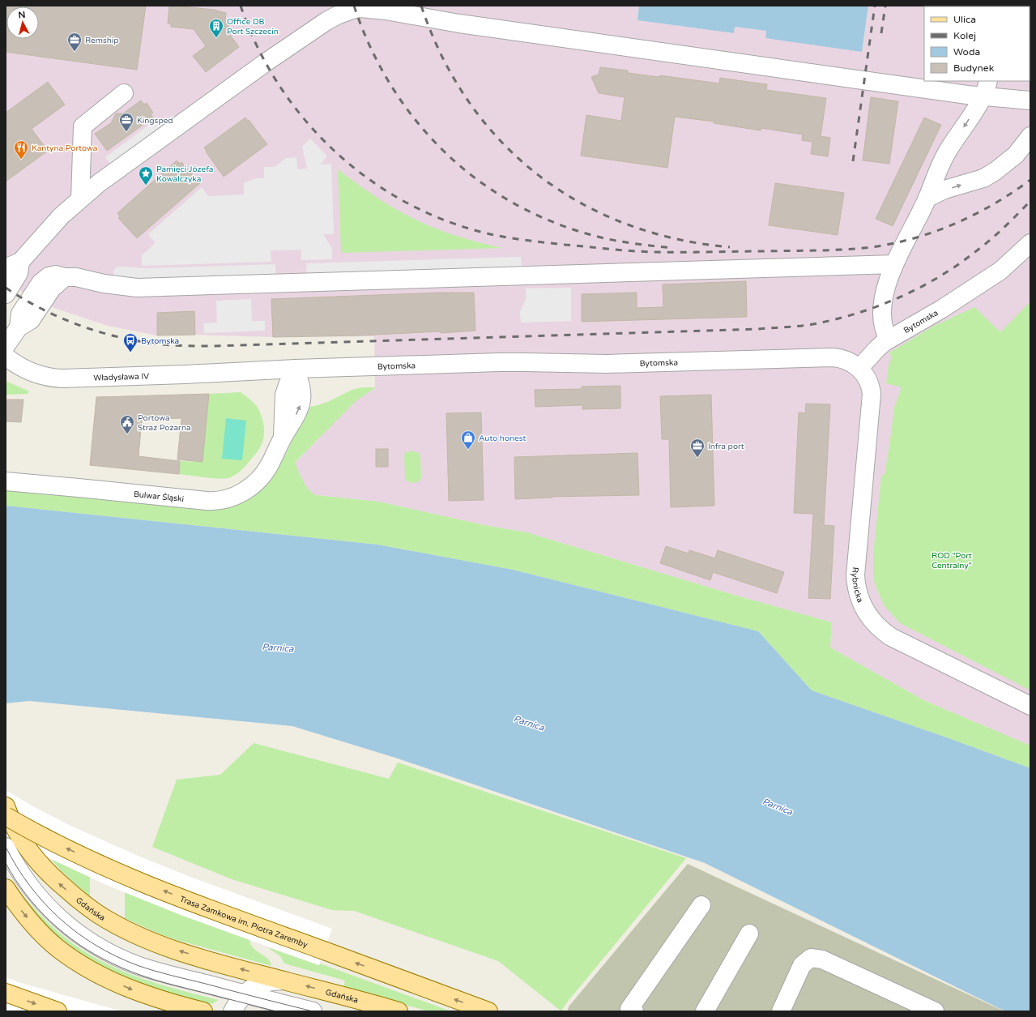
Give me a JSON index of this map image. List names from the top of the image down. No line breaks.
{"streets":{"main road":["Gdańska","Trasa Zamkowa im. Piotra Zaremby"],"street":["Bytomska","Władysława IV","Bulwar Śląski","Rybnicka"]},"crossings":[["Bytomska","Władysława IV"],["Bytomska","Bulwar Śląski"],["Bytomska","Rybnicka"]],"water":["Parnica"],"parks":["ROD \"Port Centralny\""],"places":{"building":["Office DB Port Szczecin"],"office":["Remship","Kingsped","Infra port"],"restaurant":["Kantyna Portowa"],"place":["Pamięci Józefa Kowalczyka"],"bus stop":["Bytomska"],"public building":["Portowa Straż Pożarna"],"shop":["Auto honest"]},"legend":["Ulica","Kolej","Woda","Budynek"],"north":"top"}
